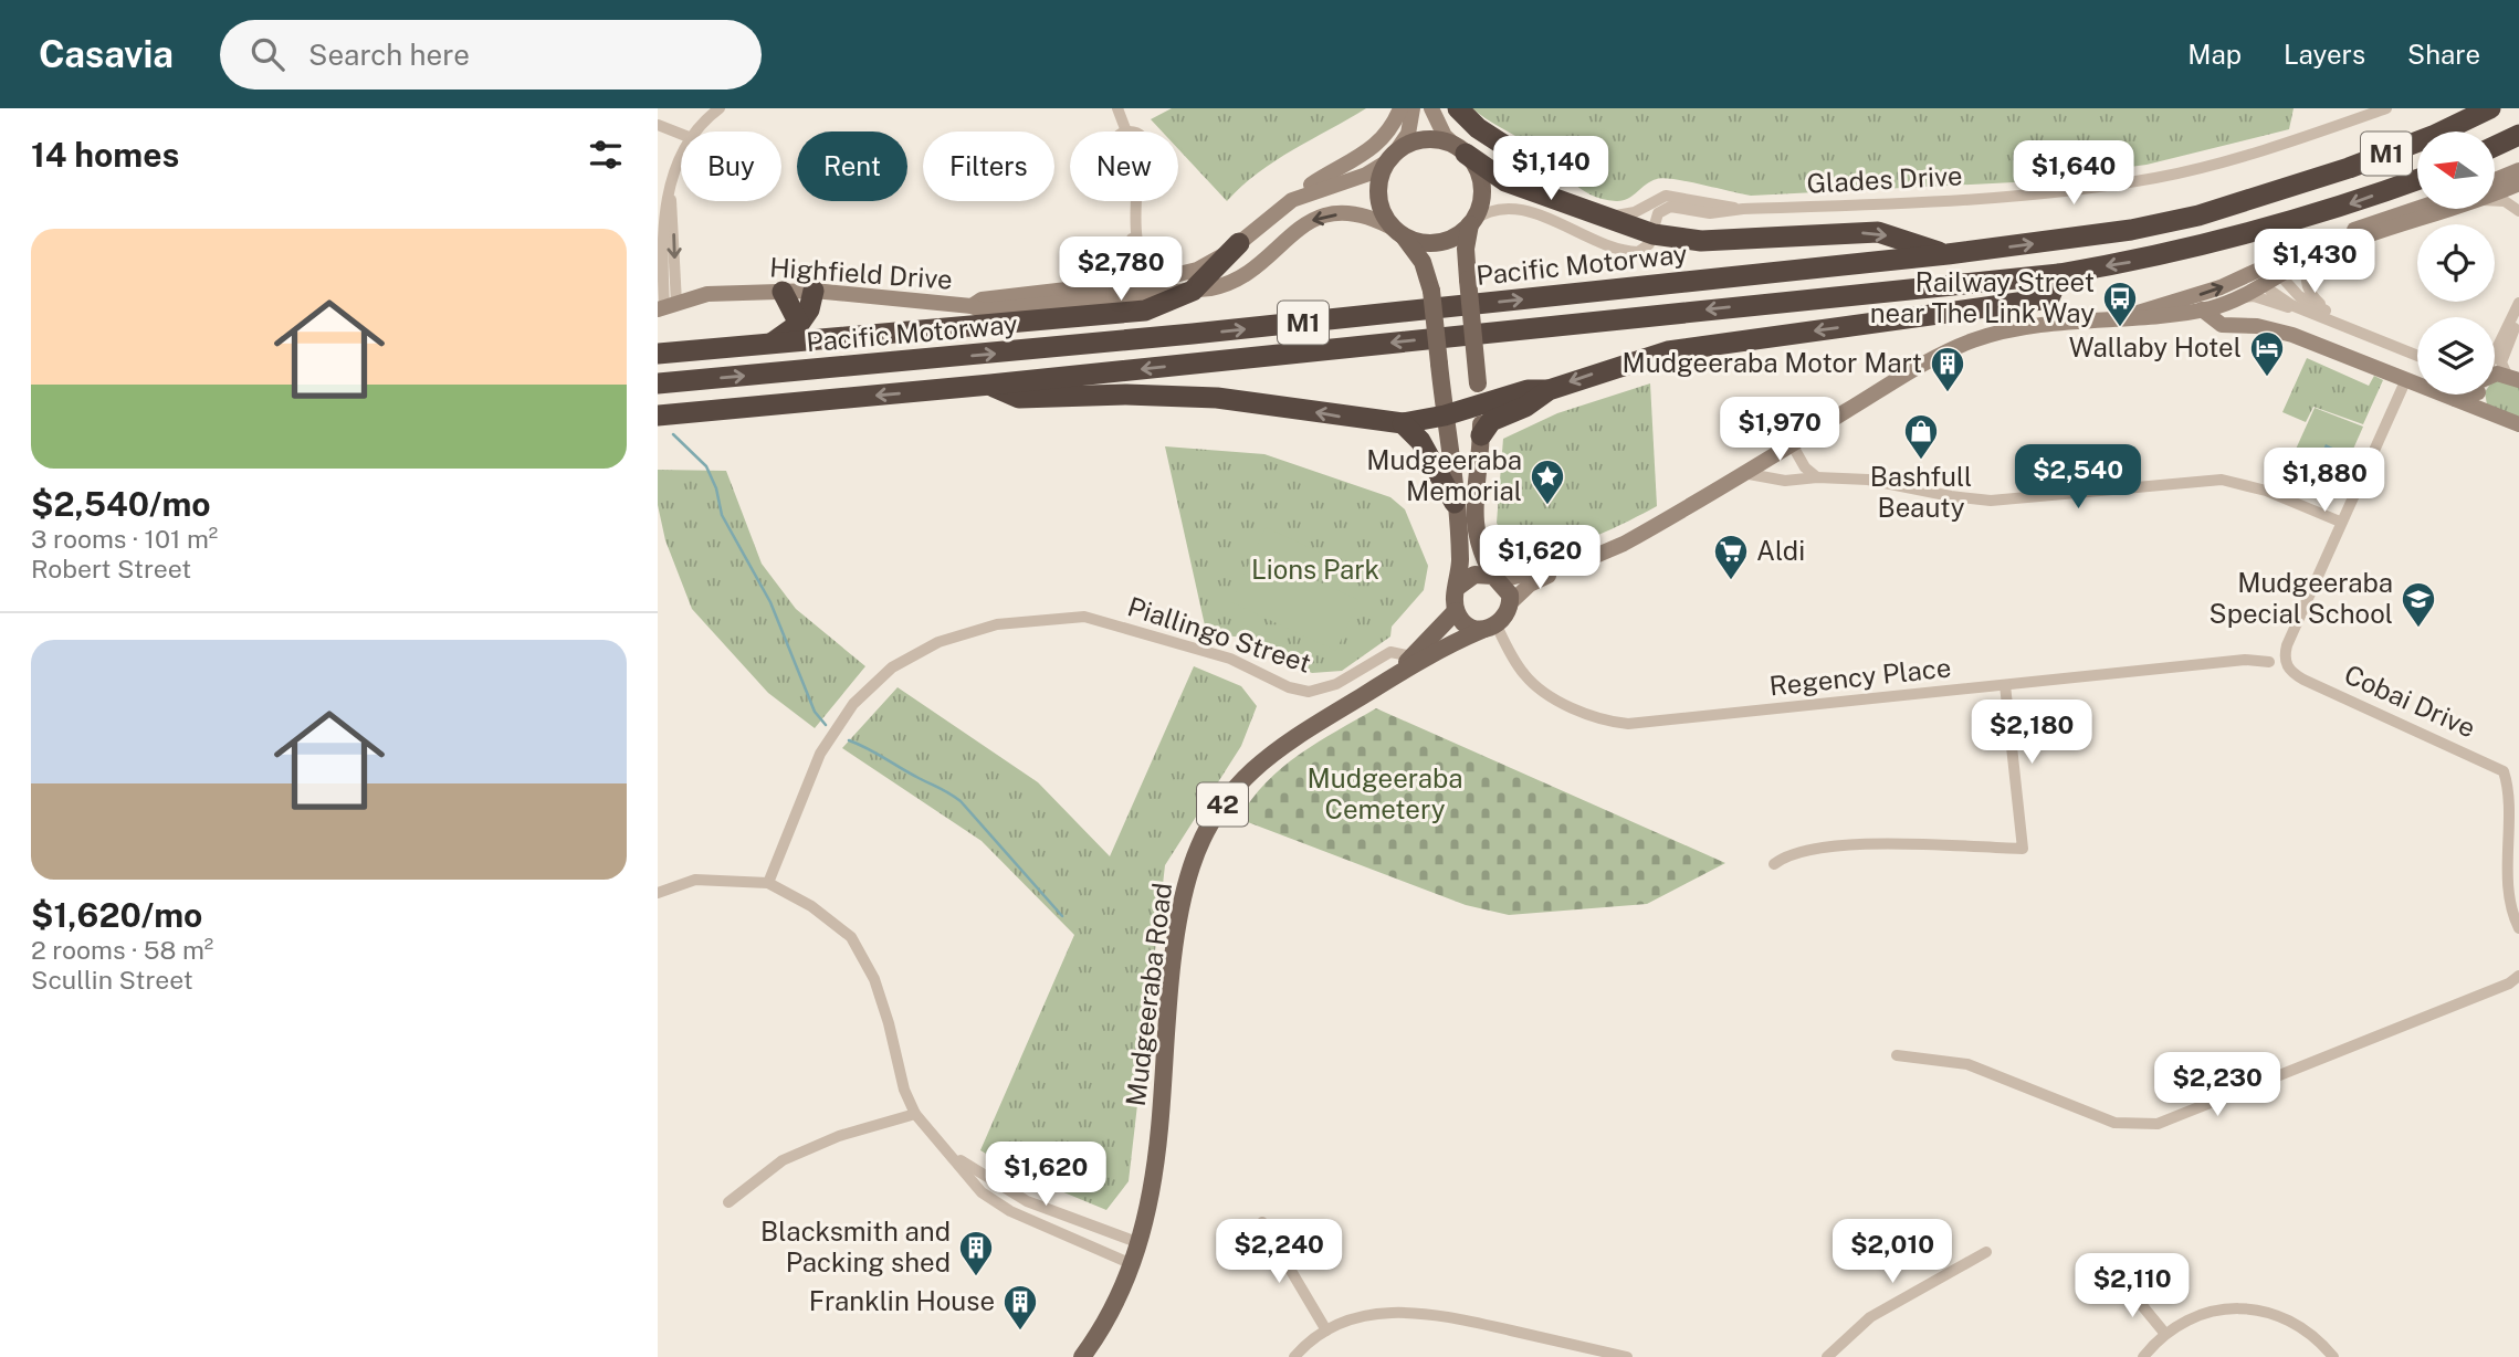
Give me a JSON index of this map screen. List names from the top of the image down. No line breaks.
{"streets":{"highway":["M1","Pacific Motorway"],"main road":["42","Mudgeeraba Road"],"street":["Glades Drive","Highfield Drive","Piallingo Street","Regency Place","Cobai Drive"]},"crossings":[["M1","Glades Drive"],["M1","Pacific Motorway"],["M1","Highfield Drive"],["Piallingo Street","Mudgeeraba Road"],["Regency Place","Mudgeeraba Road"]],"parks":["Lions Park","Mudgeeraba Cemetery"],"places":{"bus stop":["Railway Street near The Link Way"],"hotel":["Wallaby Hotel"],"building":["Mudgeeraba Motor Mart","Blacksmith and Packing shed","Franklin House"],"shop":["Bashfull Beauty"],"place":["Mudgeeraba Memorial"],"supermarket":["Aldi"],"school or university":["Mudgeeraba Special School"]},"north":"left","page":{"header":"Casavia","search":"Search here","nav":["Map","Layers","Share"],"heading":"14 homes","chip":["Buy","Rent","Filters","New"],"price":["$1,140","$1,640","$1,430","$2,780","$1,970","$2,540","$1,880","$1,620","$2,180","$2,230","$1,620","$2,240","$2,010","$2,110"],"list":[{"name":"$2,540/mo","note":"3 rooms · 101 m² · Robert Street"},{"name":"$1,620/mo","note":"2 rooms · 58 m² · Scullin Street"}]}}
